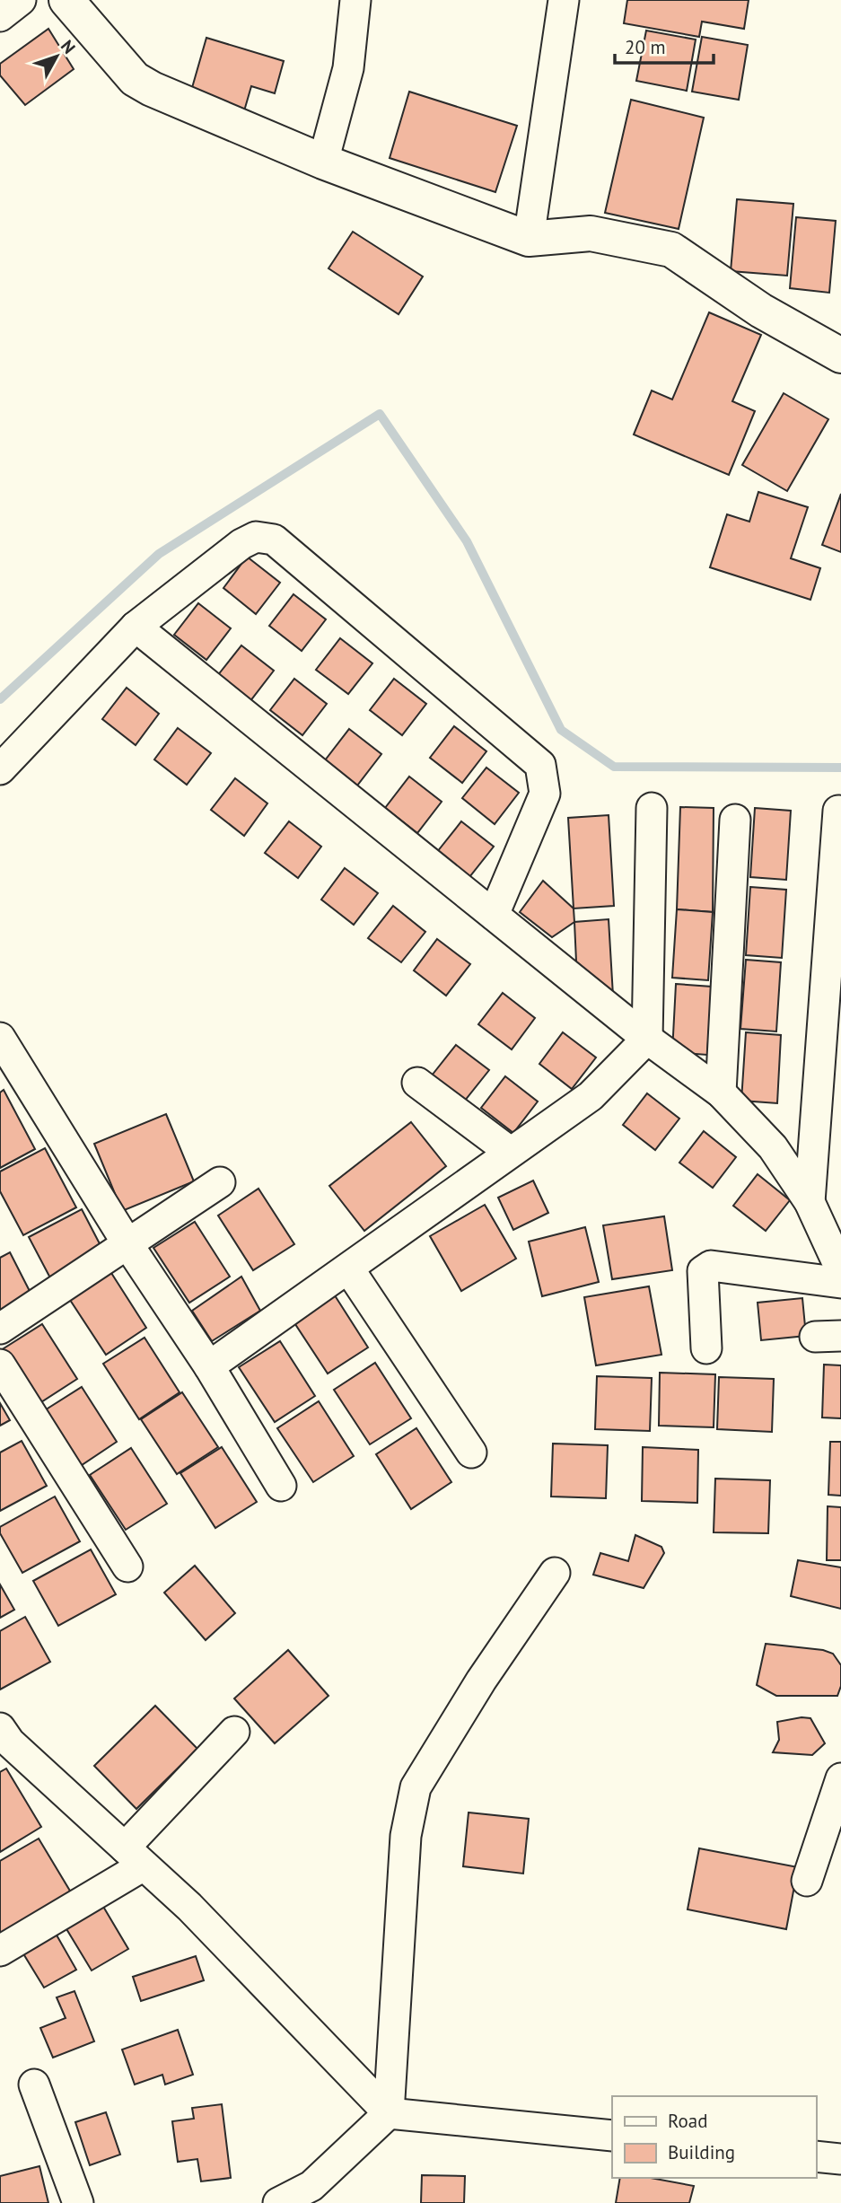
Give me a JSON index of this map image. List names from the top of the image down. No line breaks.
{"legend":["Road","Building"],"scale_bar":"20 m","north":"top right"}
